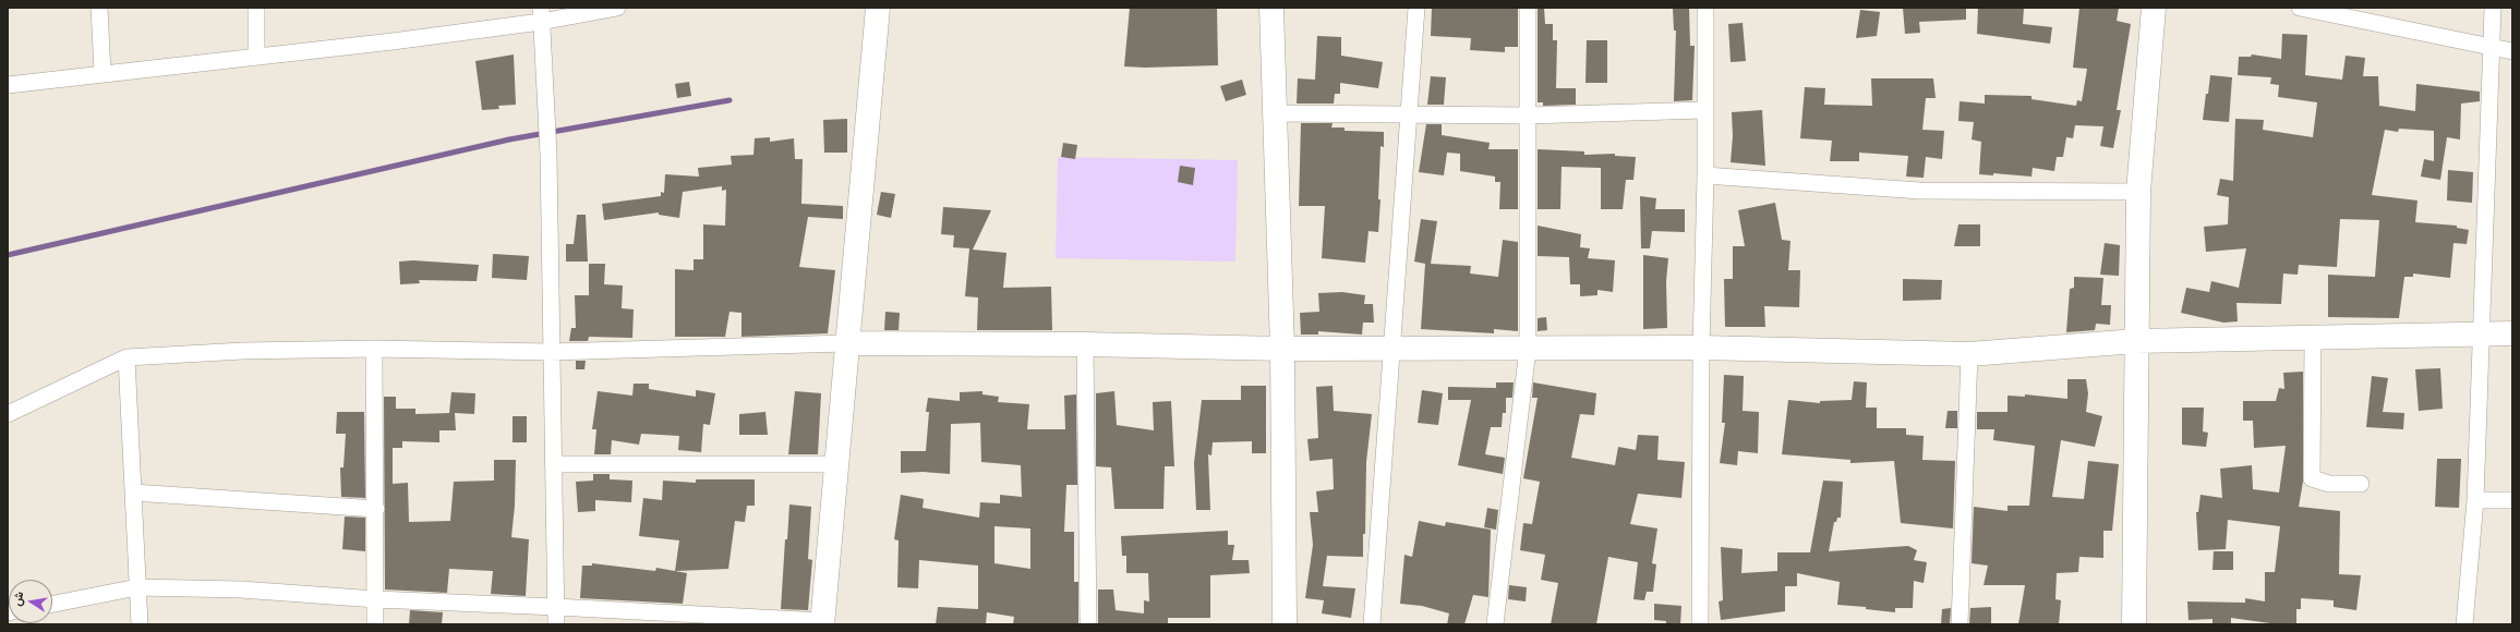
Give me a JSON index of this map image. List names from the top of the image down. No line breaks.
{"north":"left"}
